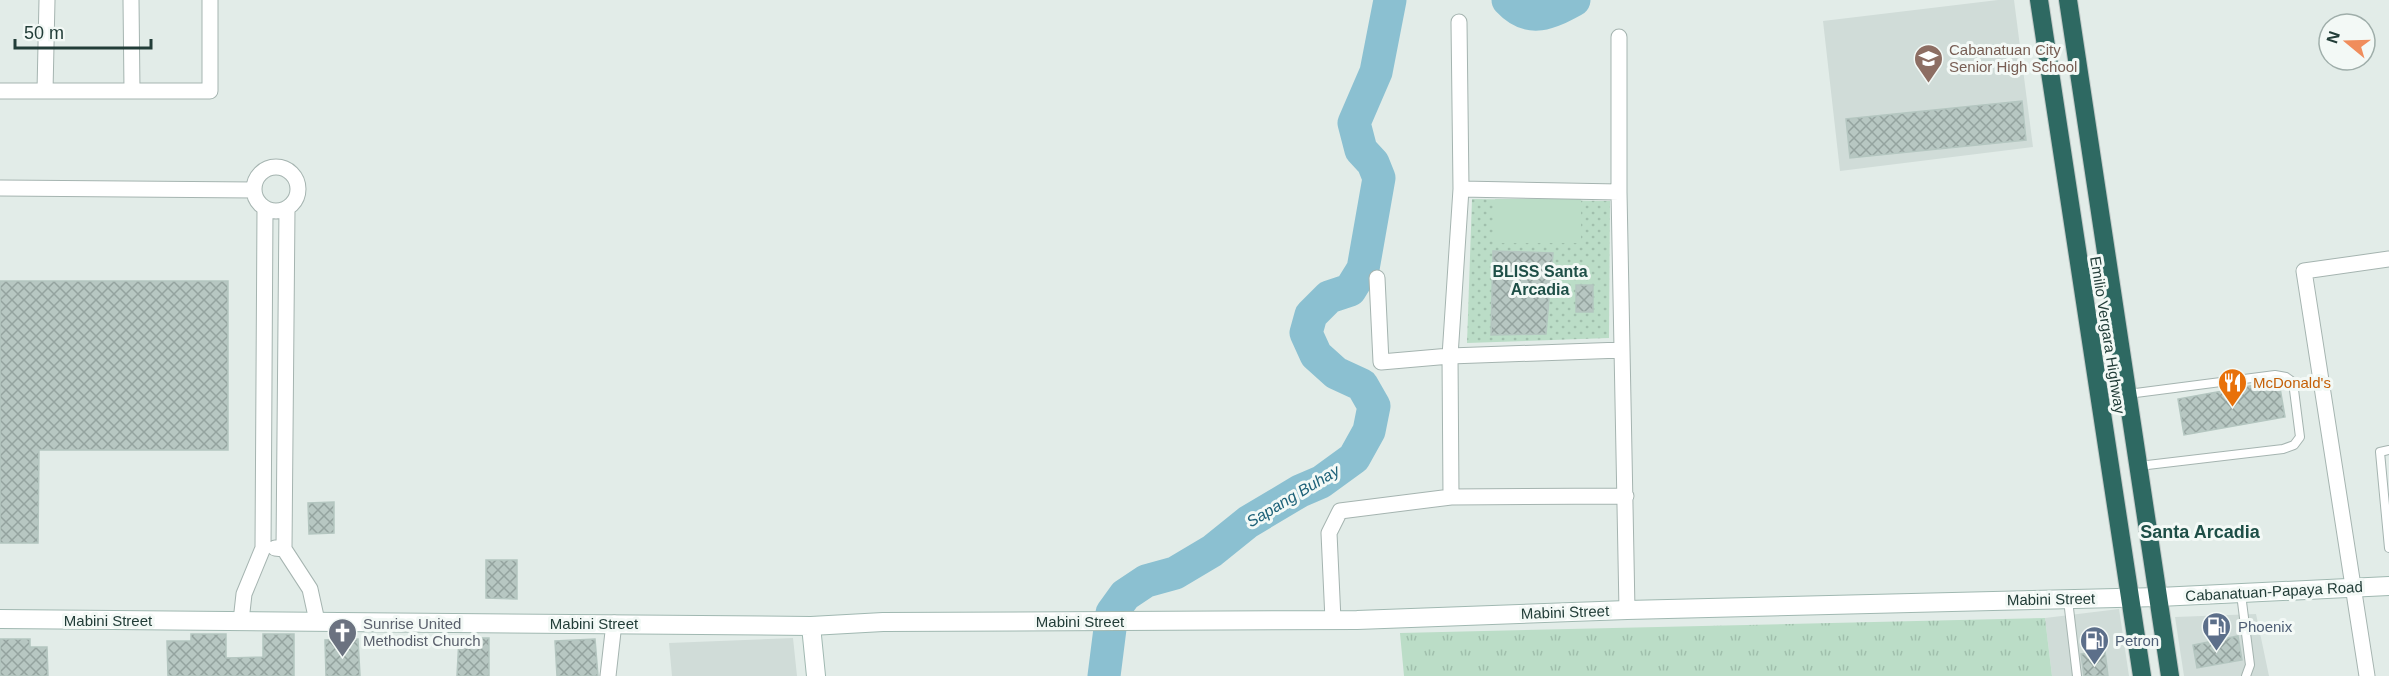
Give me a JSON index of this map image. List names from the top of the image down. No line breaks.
{"streets":{"highway":["Emilio Vergara Highway"],"main road":["Cabanatuan-Papaya Road","Mabini Street"]},"crossings":[["Emilio Vergara Highway","Cabanatuan-Papaya Road"],["Emilio Vergara Highway","Mabini Street"],["Cabanatuan-Papaya Road","Mabini Street"]],"districts":["BLISS Santa Arcadia","Santa Arcadia"],"water":["Sapang Buhay"],"places":{"school or university":["Cabanatuan City Senior High School"],"restaurant":["McDonald's"],"fuel station":["Phoenix","Petron"],"church":["Sunrise United Methodist Church"]},"scale_bar":"50 m","north":"left"}
